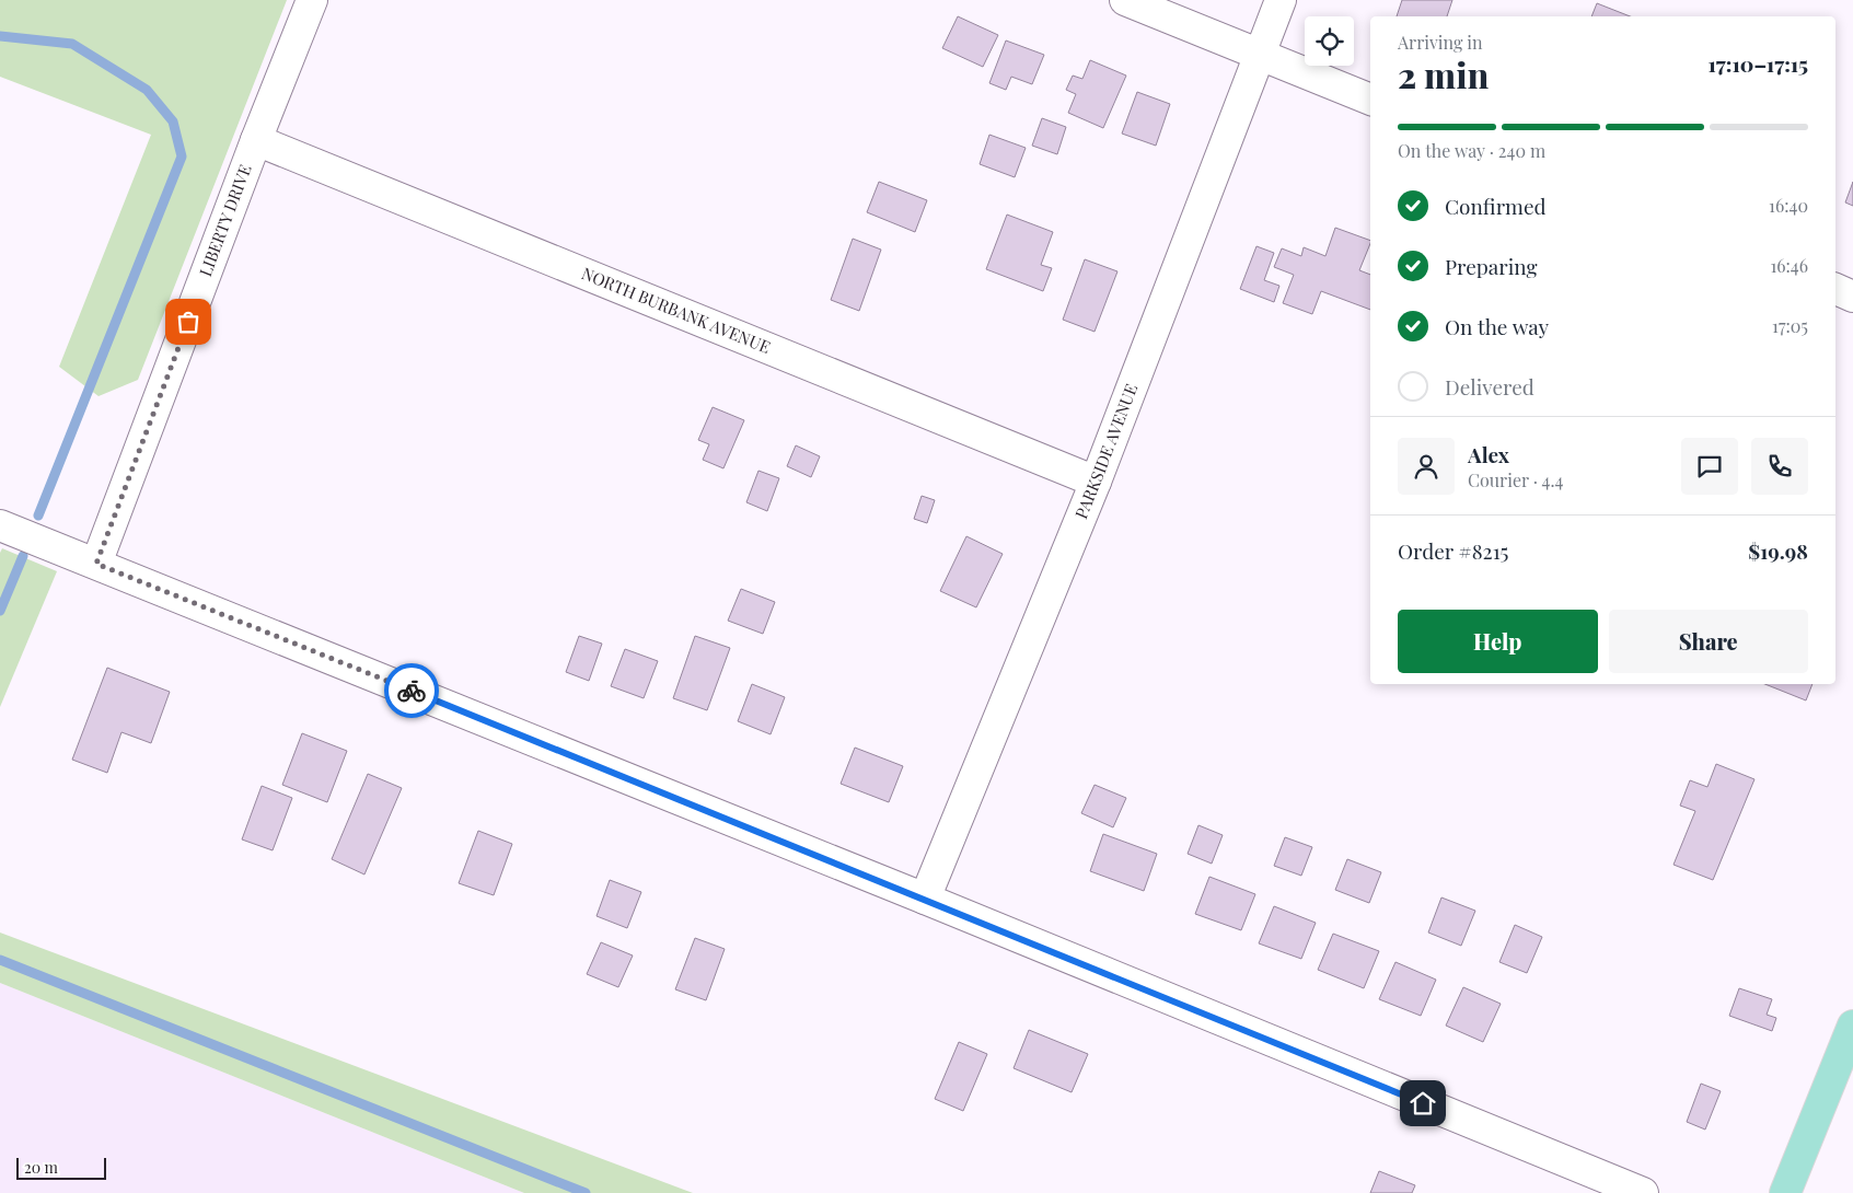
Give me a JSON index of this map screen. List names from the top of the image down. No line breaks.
{"streets":{"street":["LIBERTY DRIVE","NORTH BURBANK AVENUE","PARKSIDE AVENUE"]},"crossings":[["LIBERTY DRIVE","NORTH BURBANK AVENUE"],["NORTH BURBANK AVENUE","PARKSIDE AVENUE"]],"scale_bar":"20 m","page":{"heading":["2 min","Arriving in","17:10–17:15"],"panel":["Alex","Courier · 4.4","Order #8215","$19.98"],"bar":"On the way · 240 m","list":[["Confirmed","16:40"],["Preparing","16:46"],["On the way","17:05"],"Delivered"],"buttons":["Help","Share"],"scale":"20 m"}}
